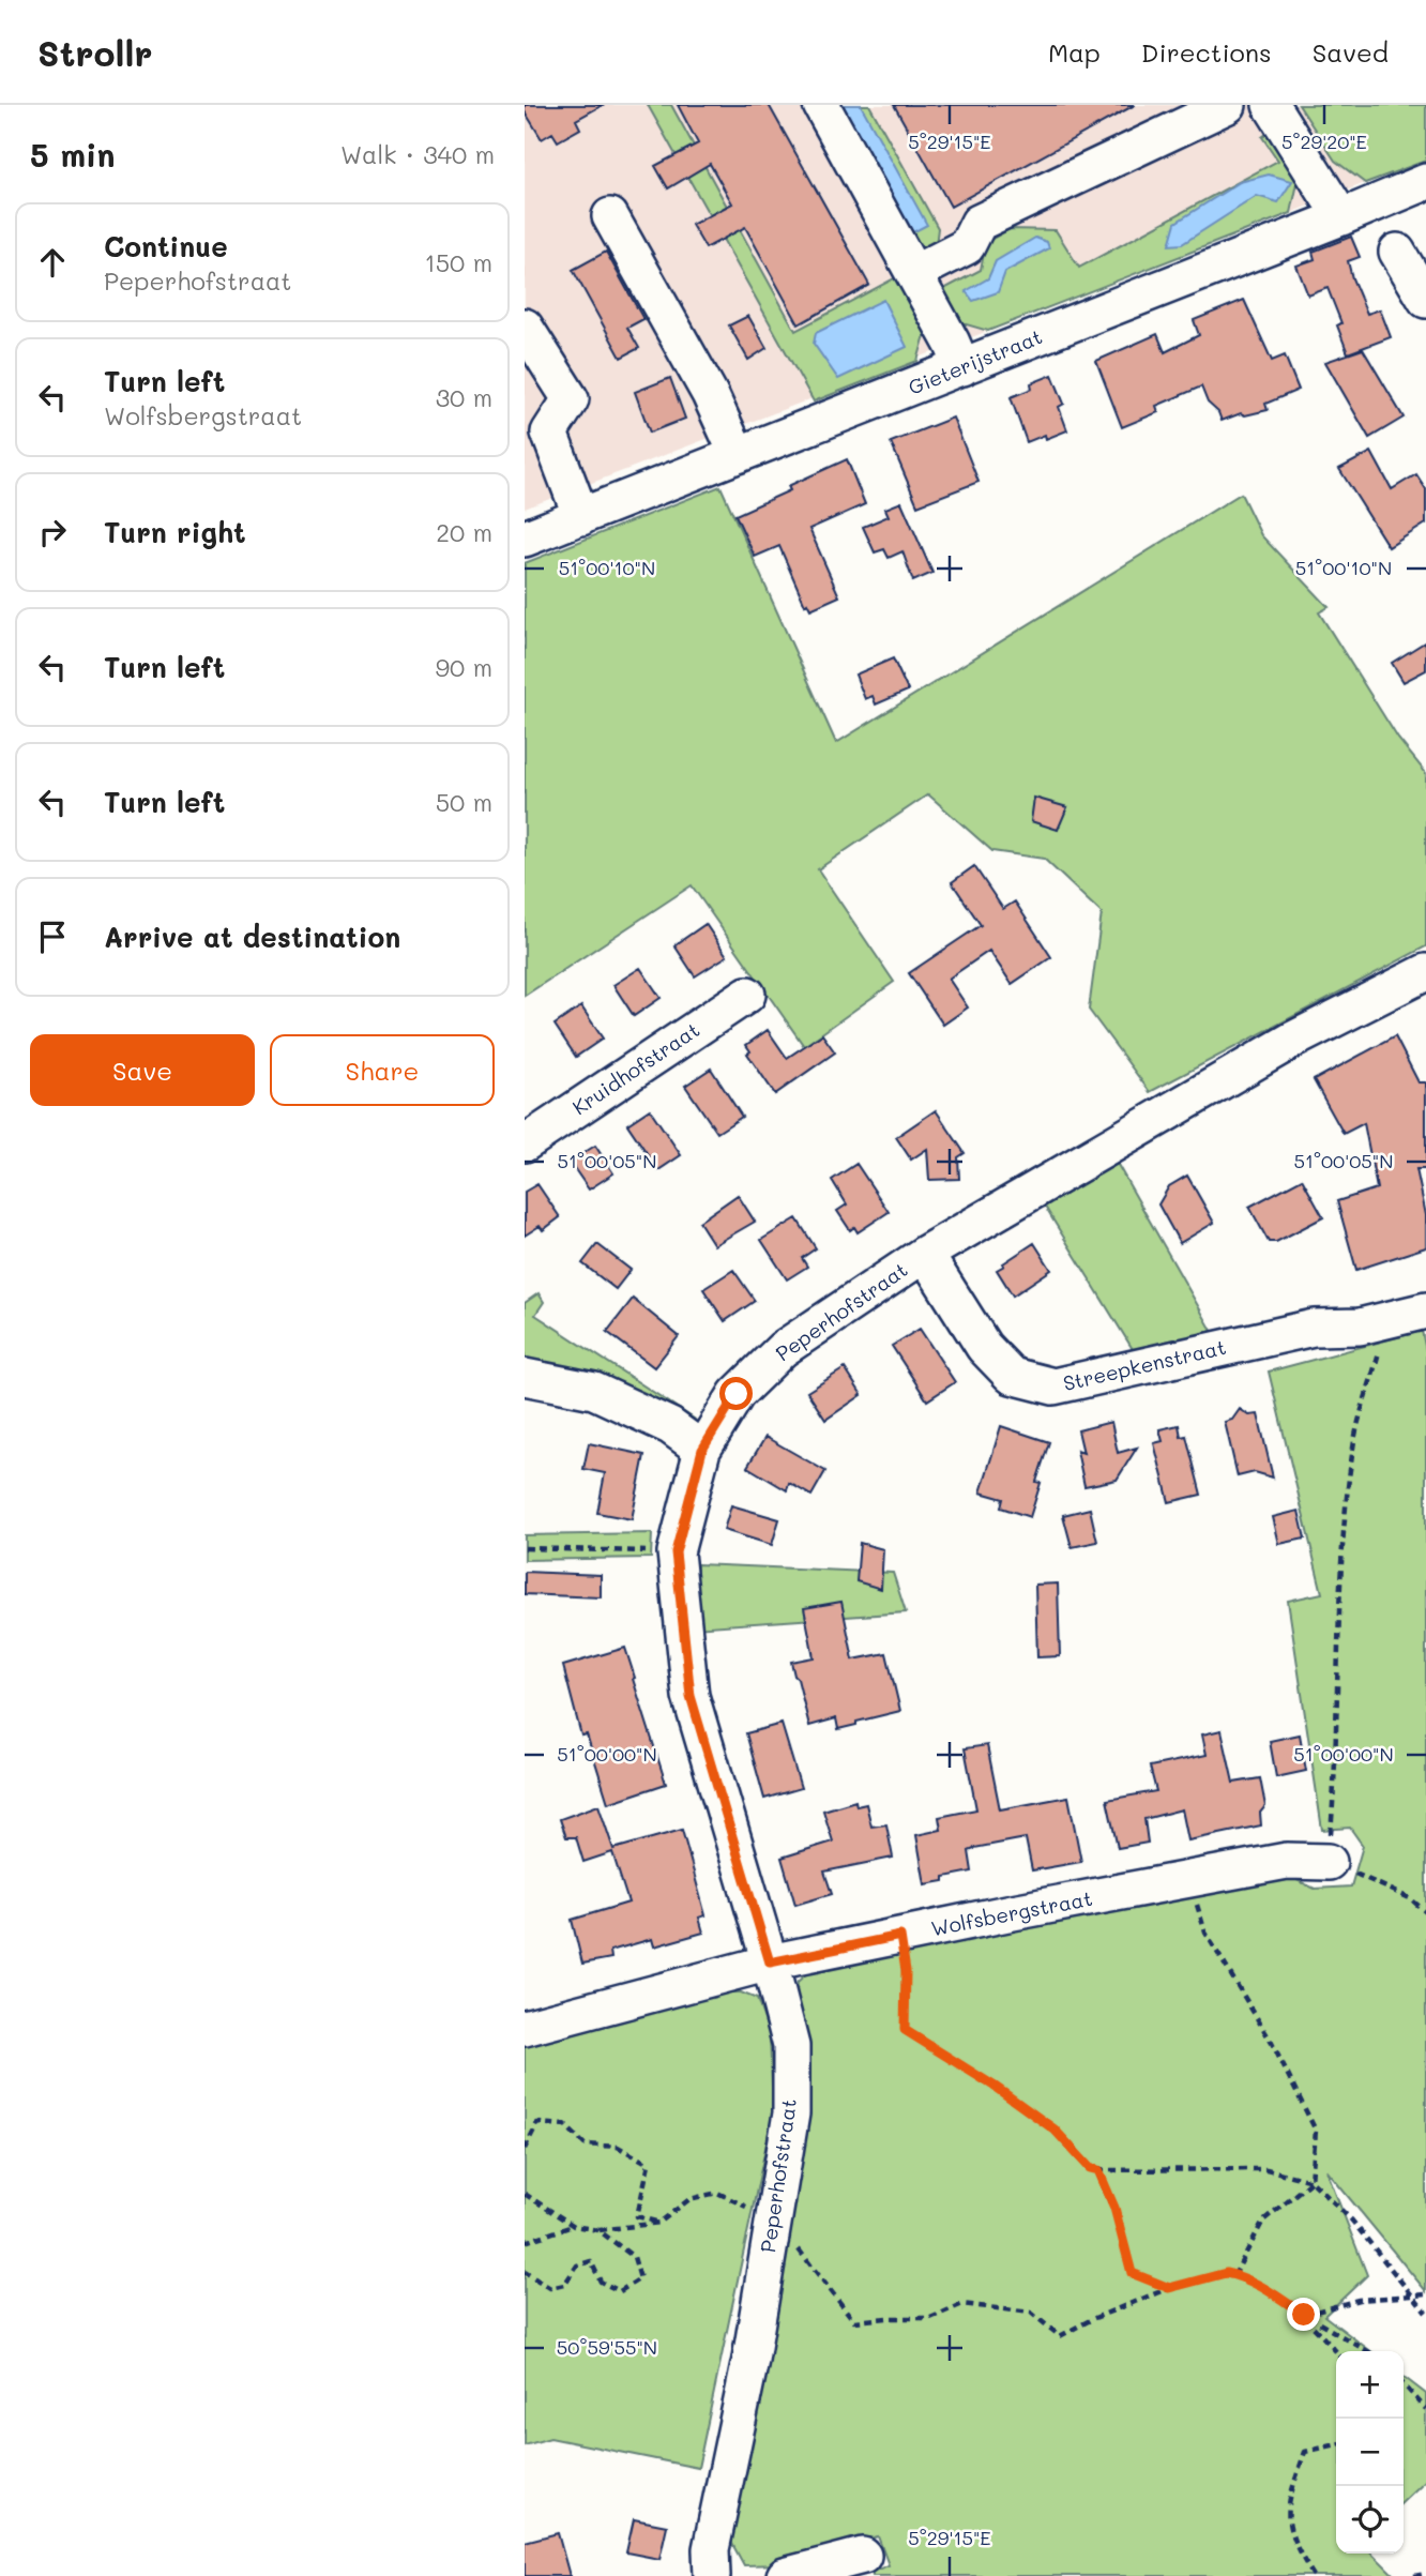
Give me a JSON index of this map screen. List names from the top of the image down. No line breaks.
{"streets":{"street":["Gieterijstraat","Kruidhofstraat","Peperhofstraat","Streepkenstraat","Wolfsbergstraat"]},"crossings":[["Peperhofstraat","Streepkenstraat"],["Peperhofstraat","Wolfsbergstraat"]],"page":{"header":"Strollr","nav":["Map","Directions","Saved"],"heading":["5 min","Walk · 340 m"],"list":[["Continue","Peperhofstraat","150 m"],["Turn left","Wolfsbergstraat","30 m"],["Turn right","20 m"],["Turn left","90 m"],["Turn left","50 m"],"Arrive at destination"],"buttons":["Save","Share"],"map_buttons":["+","−"]},"coordinates":["5°29'15\"E","5°29'20\"E","51°00'10\"N","51°00'05\"N","51°00'00\"N","50°59'55\"N"]}
